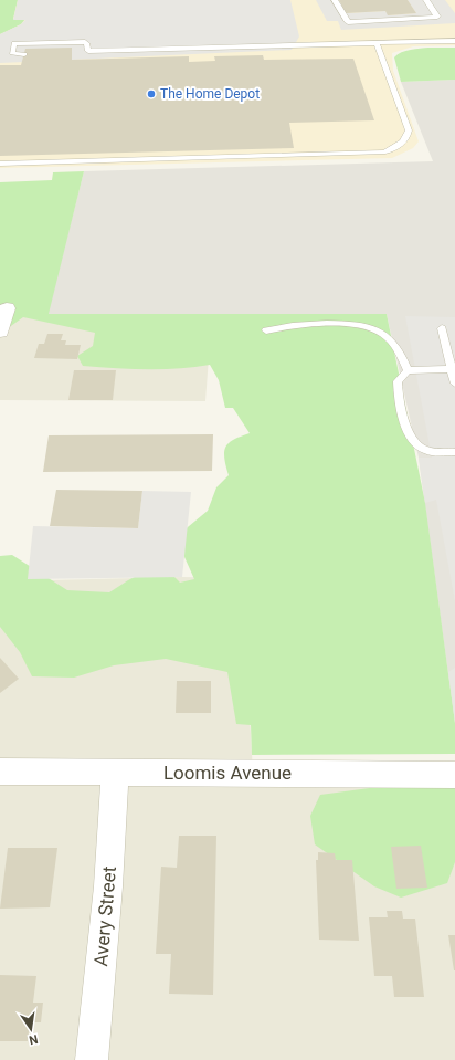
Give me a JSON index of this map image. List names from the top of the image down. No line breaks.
{"streets":{"street":["Loomis Avenue","Avery Street"]},"crossings":[["Loomis Avenue","Avery Street"]],"places":["The Home Depot"],"north":"bottom"}
